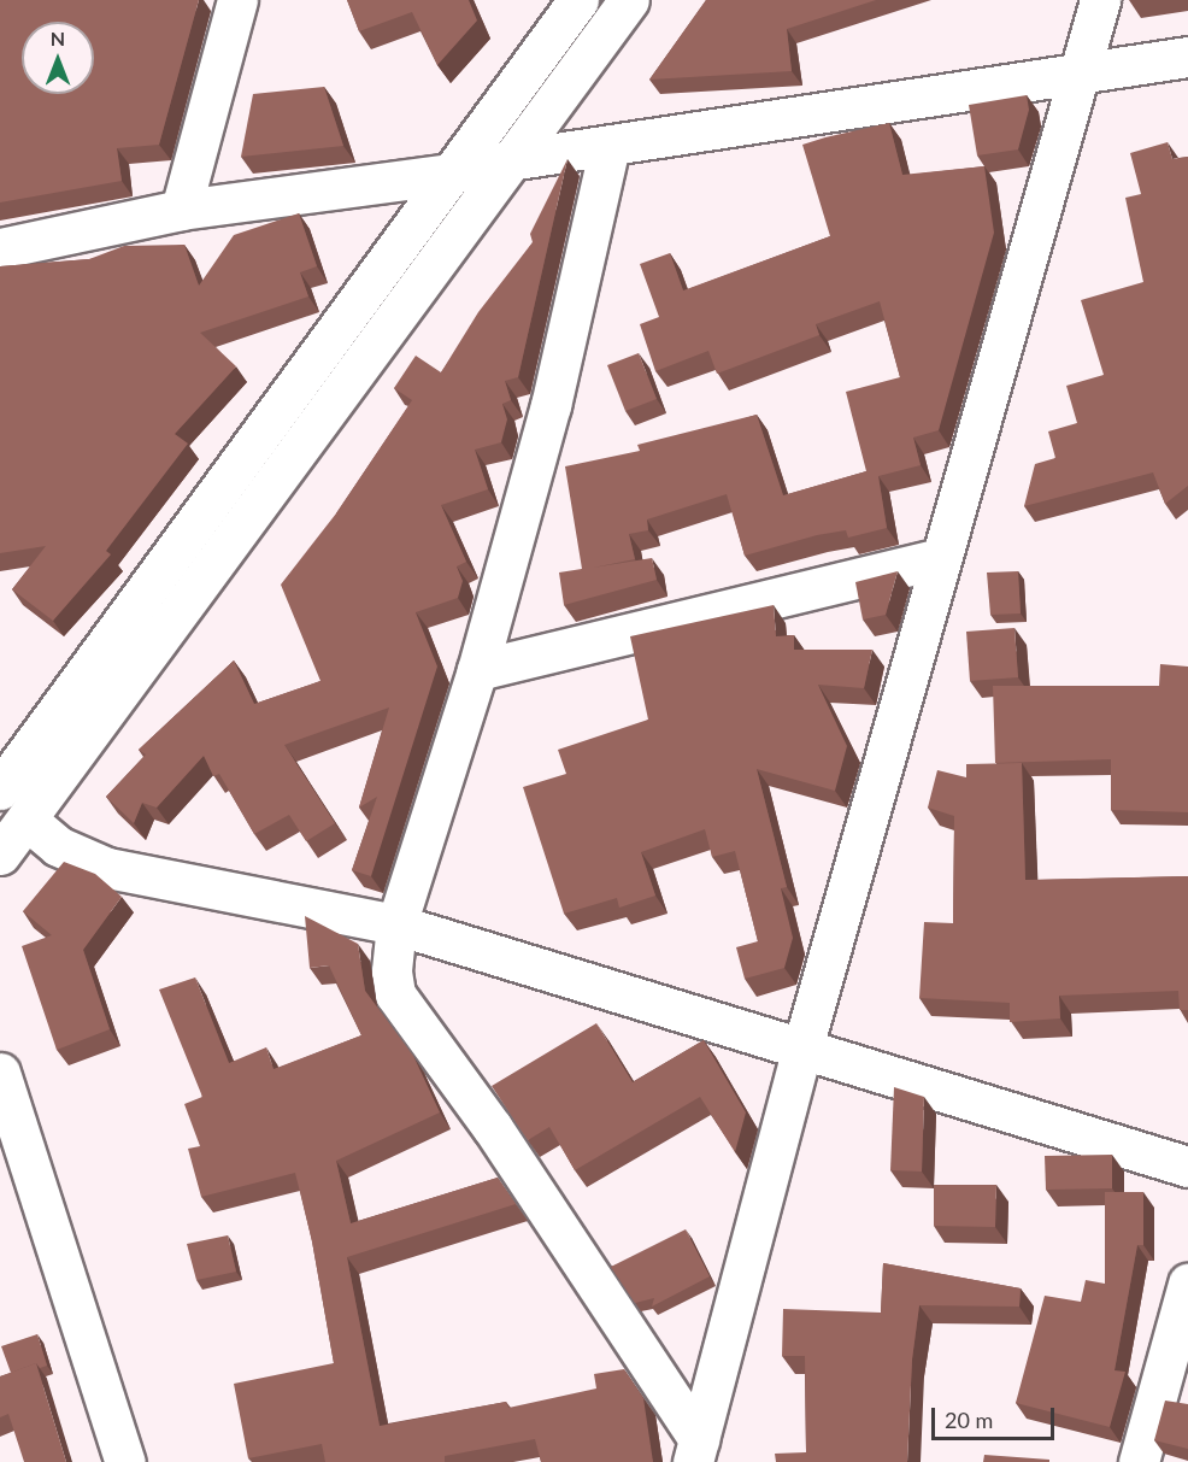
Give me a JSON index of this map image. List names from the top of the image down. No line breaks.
{"scale_bar":"20 m","north":"top"}
